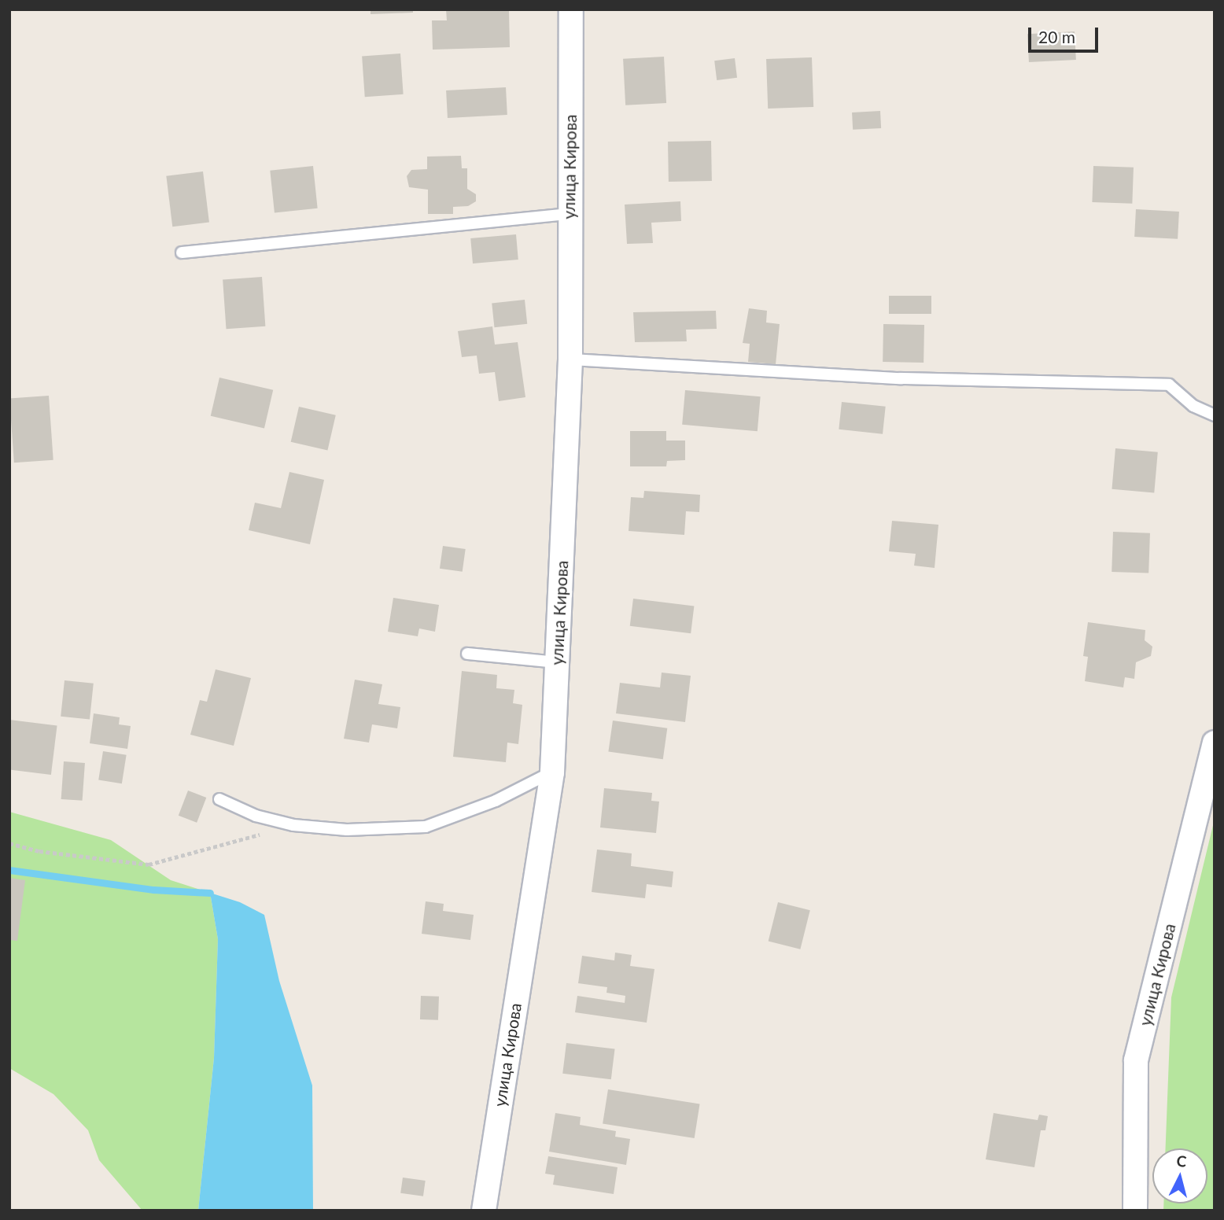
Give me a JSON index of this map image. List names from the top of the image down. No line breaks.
{"streets":{"street":["улица Кирова"]},"scale_bar":"20 m","north":"top"}
